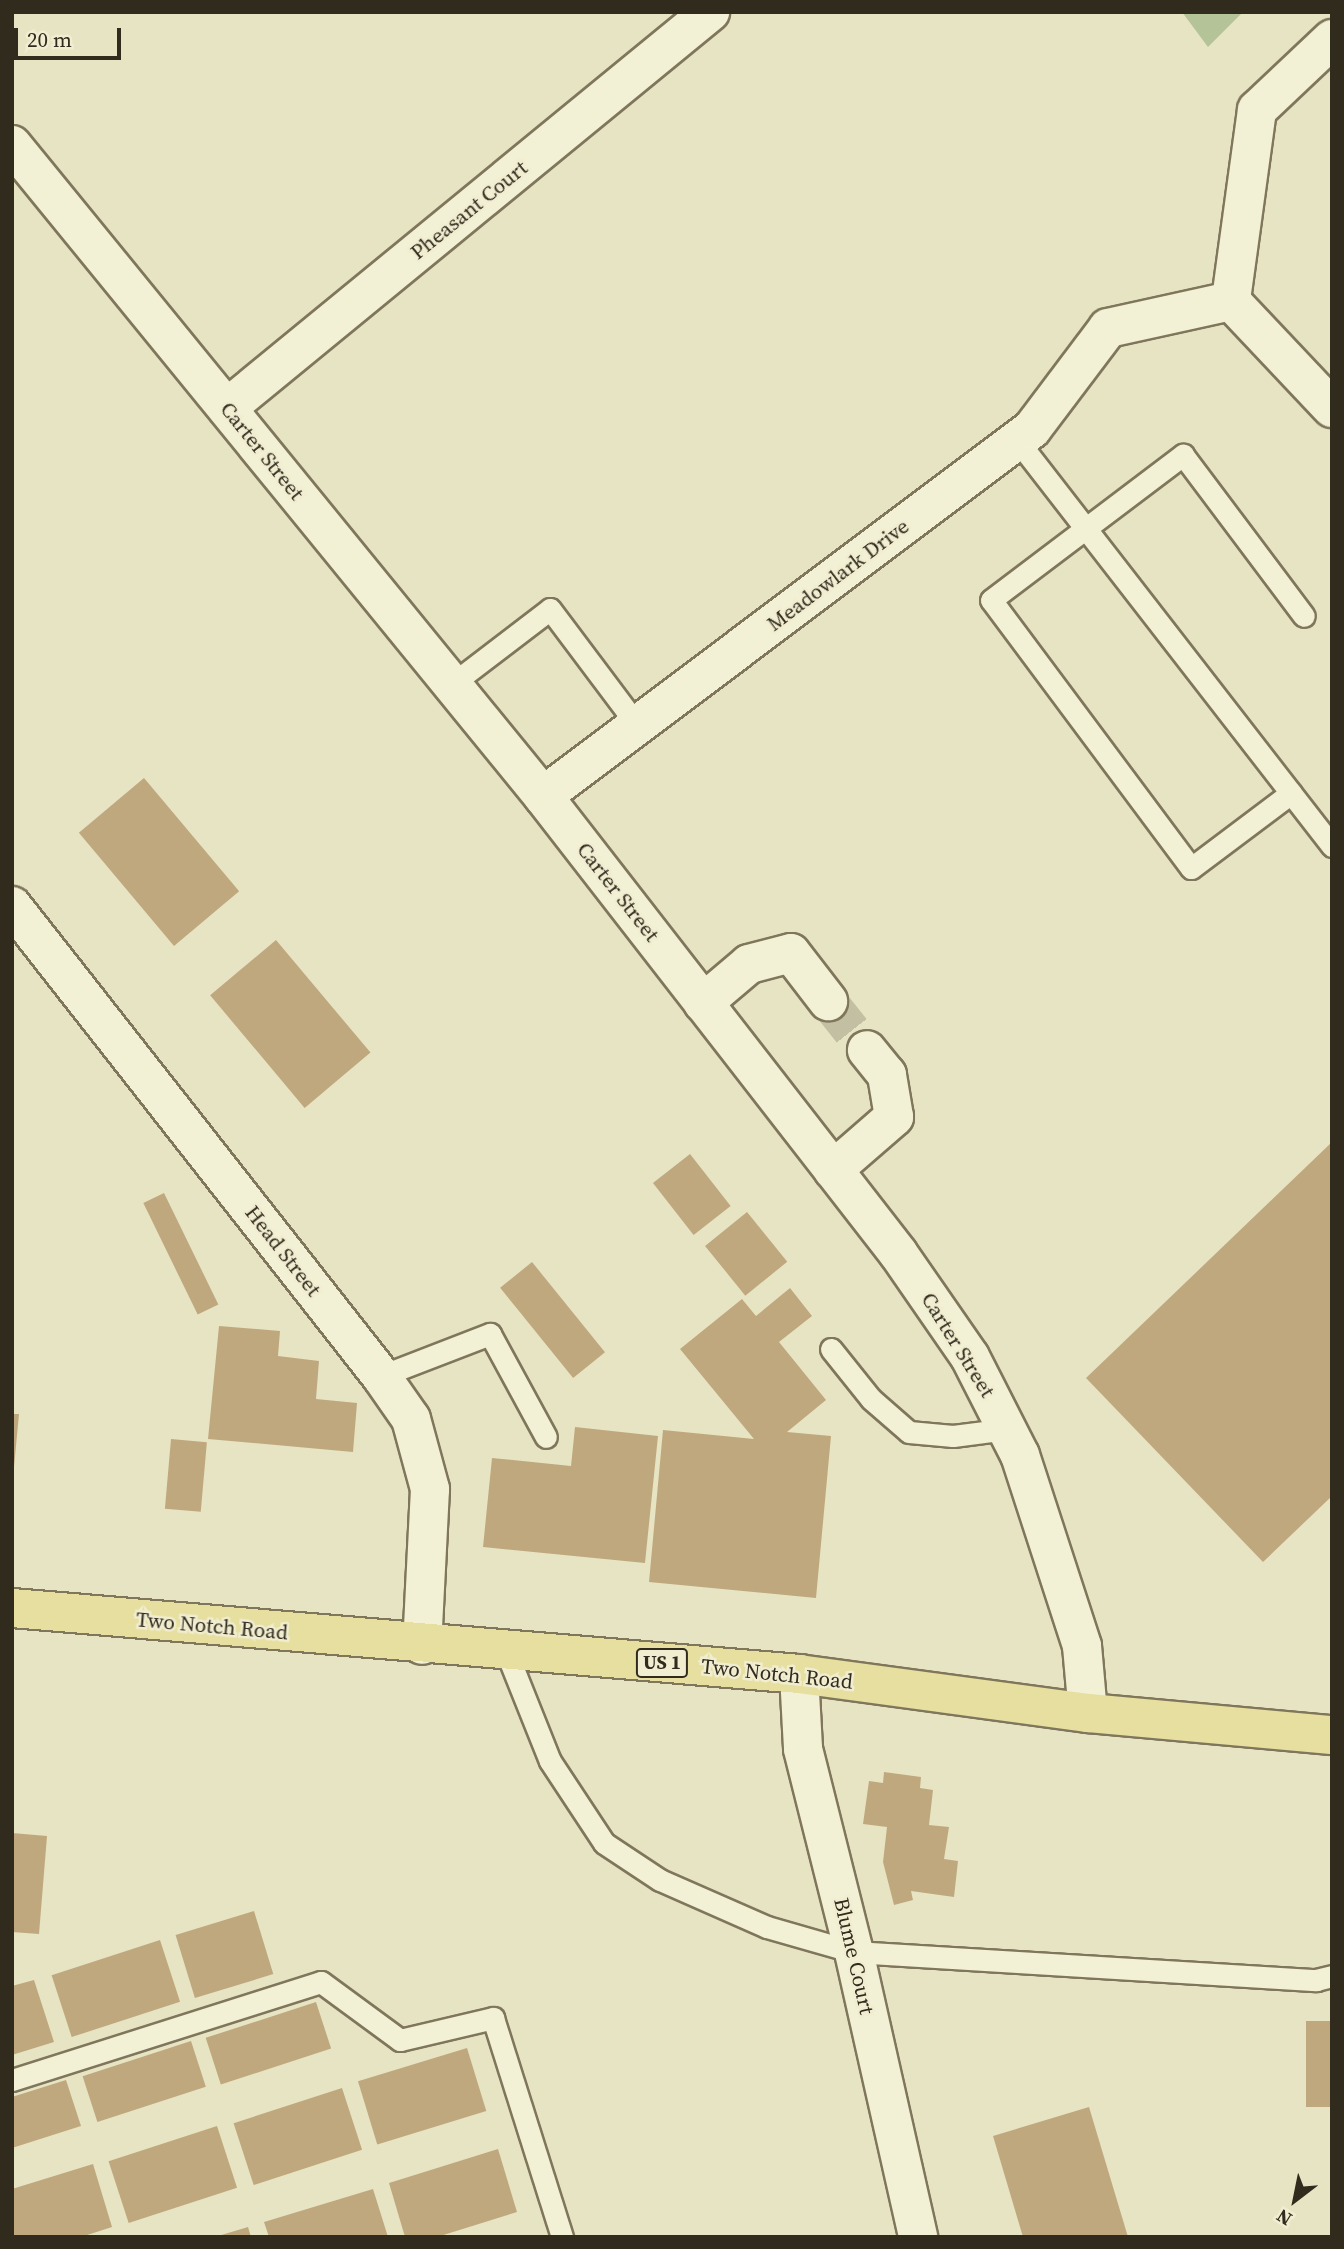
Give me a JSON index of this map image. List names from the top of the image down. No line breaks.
{"streets":{"main road":["Two Notch Road","US 1"],"street":["Pheasant Court","Carter Street","Meadowlark Drive","Head Street","Blume Court"]},"crossings":[["Pheasant Court","Carter Street"],["Carter Street","Meadowlark Drive"],["Carter Street","Two Notch Road"],["Head Street","Two Notch Road"],["Two Notch Road","Blume Court"]],"scale_bar":"20 m","north":"bottom left"}
